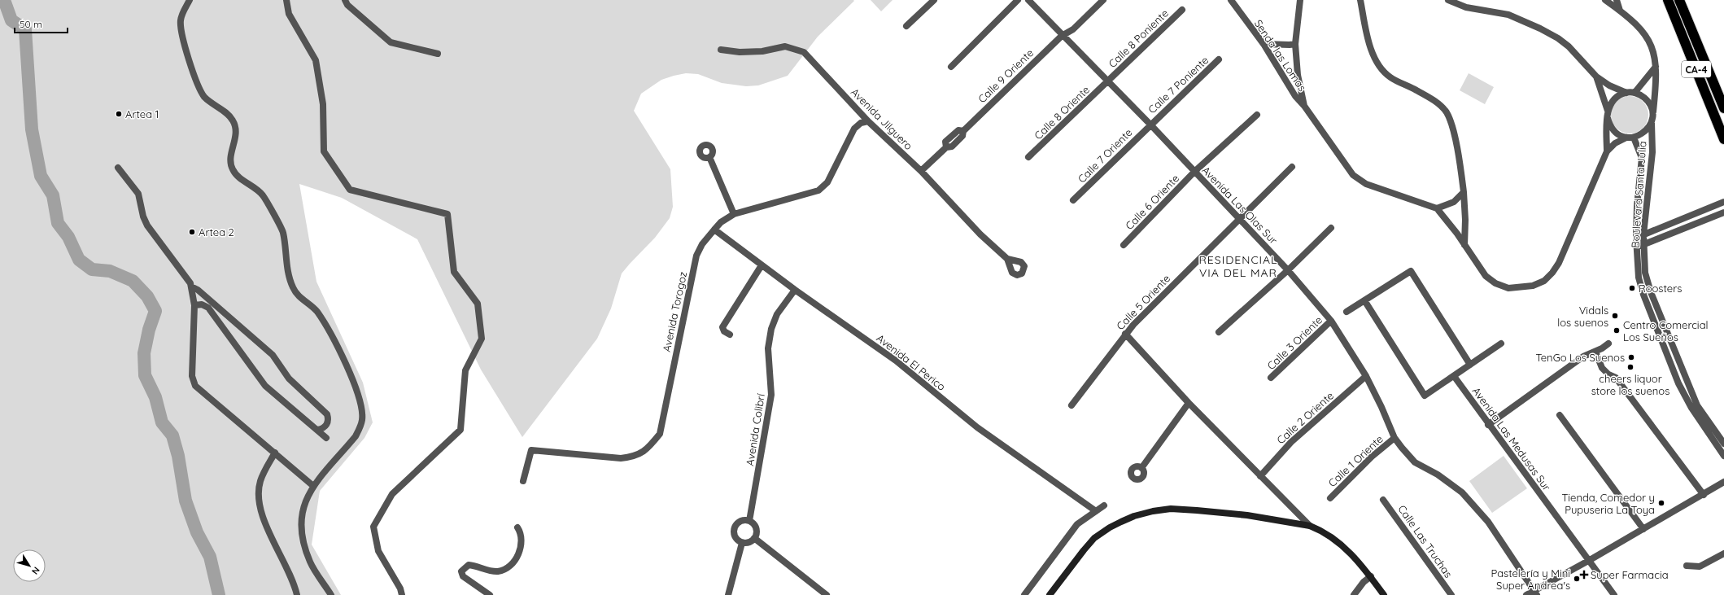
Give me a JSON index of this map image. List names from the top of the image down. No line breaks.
{"streets":{"highway":["CA-4"],"street":["Calle 8 Poniente","Senda las Lomas","Calle 9 Oriente","Calle 7 Poniente","Calle 8 Oriente","Avenida Jilguero","Calle 7 Oriente","Boulevard Santa Julia","Calle 6 Oriente","Avenida Las Olas Sur","Calle 5 Oriente","Avenida Torogoz","Calle 3 Oriente","Avenida El Perico","Calle 2 Oriente","Avenida Colibrí","Avenida Las Medusas Sur","Calle 1 Oriente","Calle Las Truchas"]},"crossings":[["Calle 8 Poniente","Calle 8 Oriente"],["Calle 8 Poniente","Avenida Las Olas Sur"],["Calle 9 Oriente","Avenida Jilguero"],["Calle 9 Oriente","Avenida Las Olas Sur"],["Calle 7 Poniente","Calle 7 Oriente"],["Calle 7 Poniente","Avenida Las Olas Sur"],["Calle 8 Oriente","Avenida Las Olas Sur"],["Avenida Jilguero","Avenida Torogoz"],["Calle 7 Oriente","Avenida Las Olas Sur"],["Calle 6 Oriente","Avenida Las Olas Sur"],["Avenida Las Olas Sur","Calle 5 Oriente"],["Avenida Las Olas Sur","Calle 3 Oriente"],["Avenida Las Olas Sur","Calle 2 Oriente"],["Avenida Las Olas Sur","Calle 1 Oriente"],["Avenida Torogoz","Avenida El Perico"],["Avenida El Perico","Avenida Colibrí"]],"districts":["RESIDENCIAL VIA DEL MAR"],"places":{"other":["Artea 1","Artea 2","Roosters","Vidals los suenos","Centro Comercial Los Sueños","TenGo Los Suenos","cheers liquor store los suenos","Tienda, Comedor y Pupuseria La Toya","Pastelería y Mini Super Andrea's"],"health":["Super Farmacia"]},"scale_bar":"50 m","north":"bottom right"}
